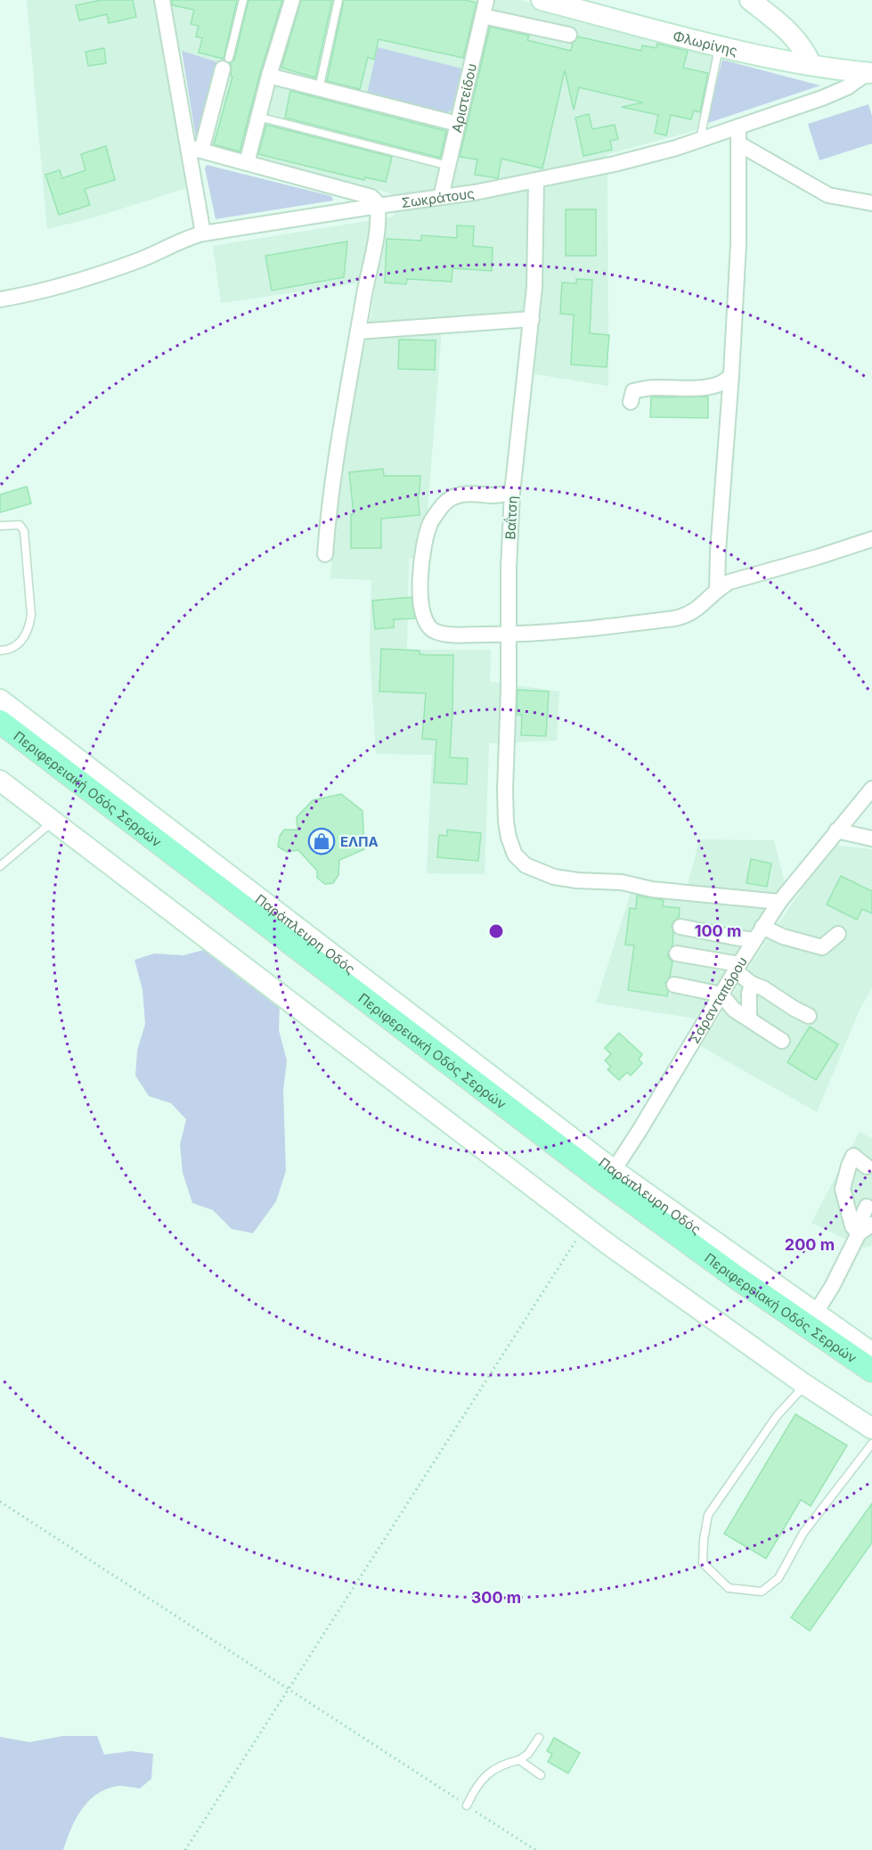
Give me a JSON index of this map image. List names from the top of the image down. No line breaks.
{"streets":{"main road":["Περιφερειακή Οδός Σερρών"],"street":["Φλωρίνης","Αριστείδου","Σωκράτους","Βαΐτση","Παράπλευρη Οδός","Σαρανταπόρου"]},"crossings":[["Φλωρίνης","Σωκράτους"],["Αριστείδου","Σωκράτους"],["Σωκράτους","Βαΐτση"],["Βαΐτση","Σαρανταπόρου"],["Παράπλευρη Οδός","Σαρανταπόρου"]],"places":{"shop":["ΕΛΠΑ"]},"rings":["100 m","200 m","300 m"]}
